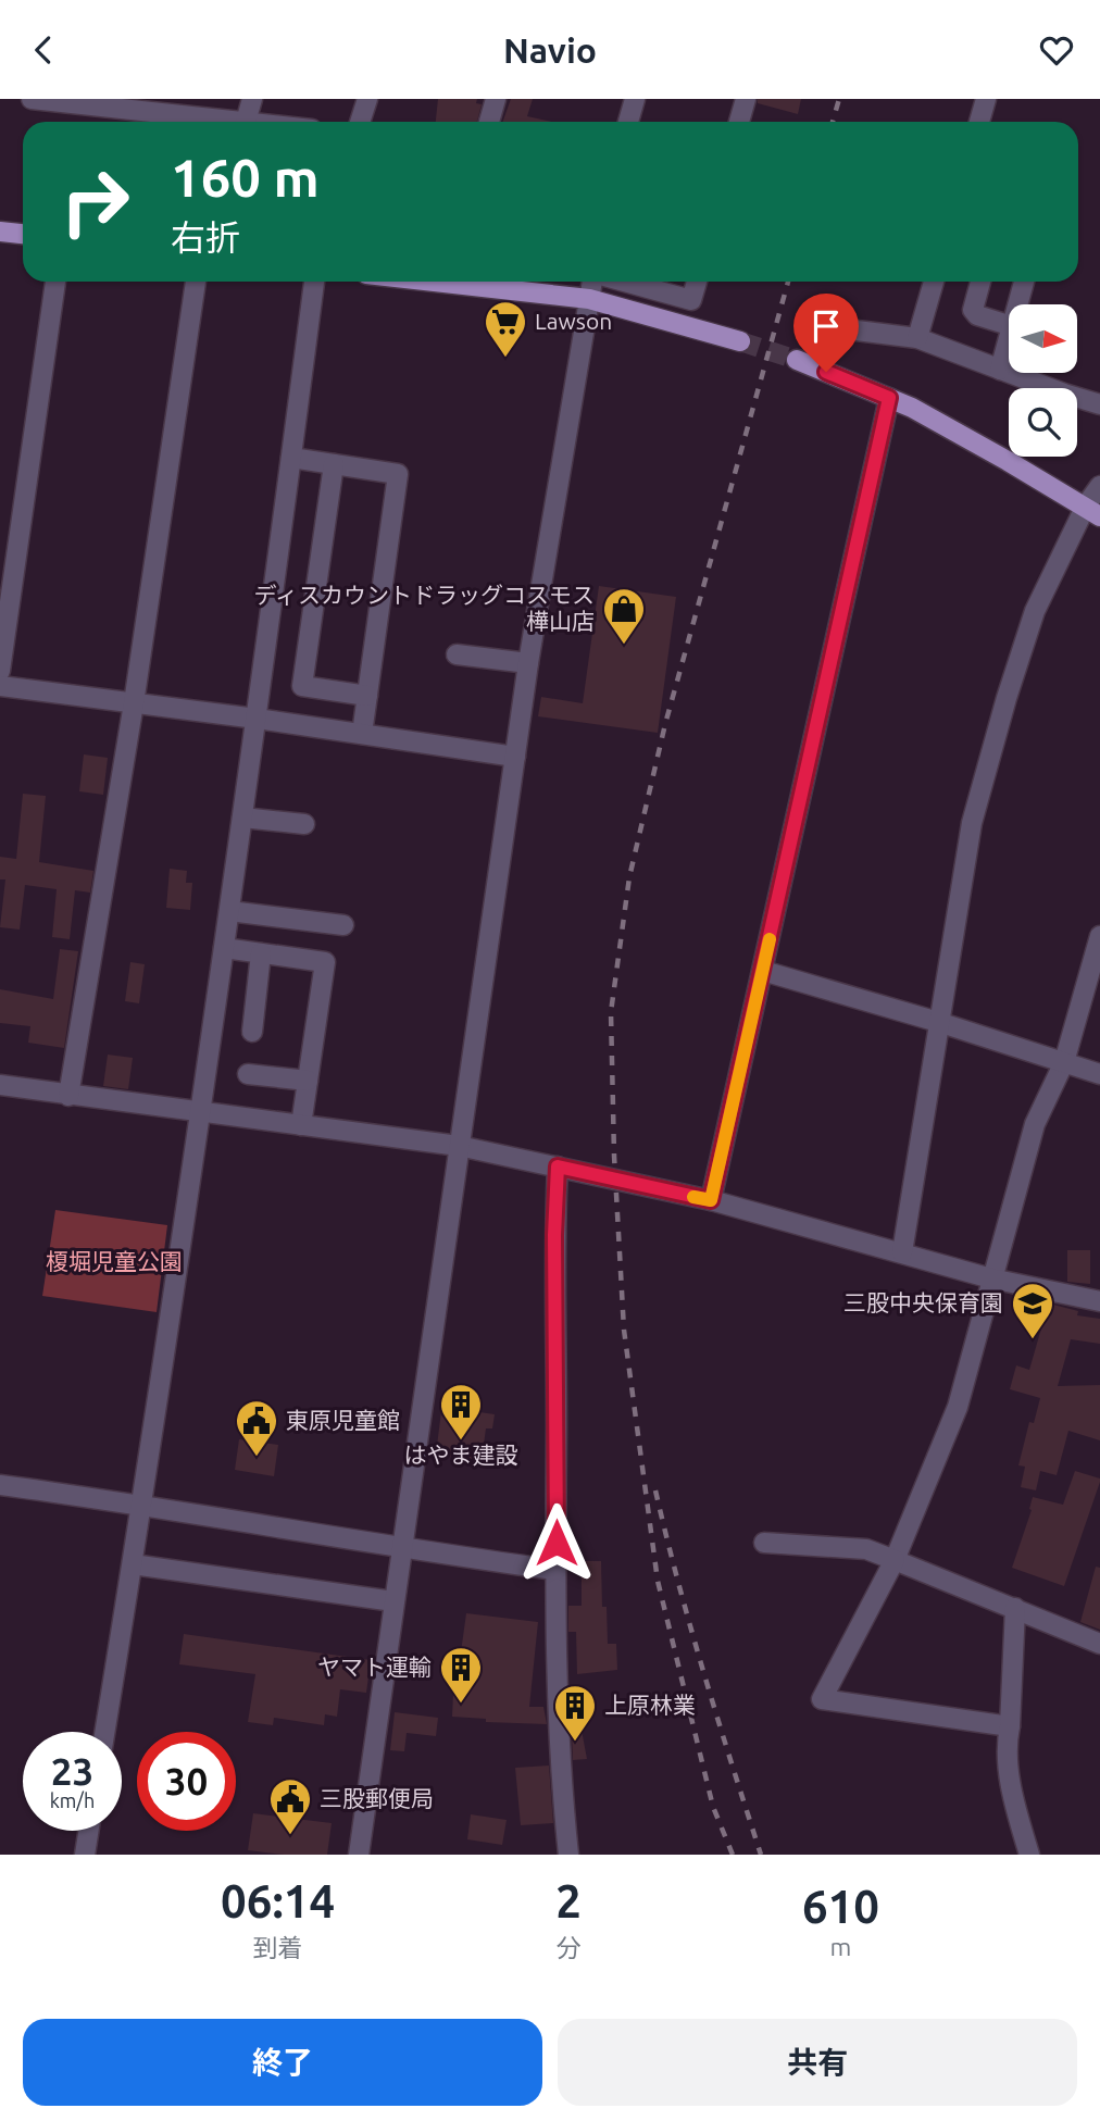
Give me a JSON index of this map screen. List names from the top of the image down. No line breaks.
{"parks":["榎堀児童公園"],"places":{"supermarket":["Lawson"],"shop":["ディスカウントドラッグコスモス 樺山店"],"school or university":["三股中央保育園"],"building":["はやま建設","ヤマト運輸","上原林業"],"public building":["東原児童館","三股郵便局"]},"north":"right","page":{"header":"Navio","turn":["160 m","右折"],"speed":"23 km/h","limit":"30","eta":["06:14","到着","2","分","610","m"],"buttons":["終了","共有"]}}
